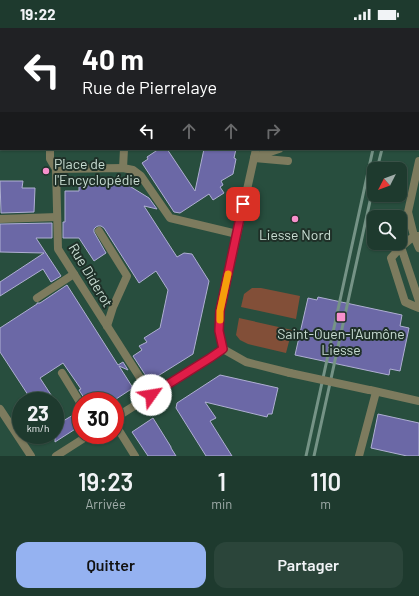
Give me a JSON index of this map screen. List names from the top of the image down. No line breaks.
{"streets":{"street":["Rue Diderot"]},"places":{"other":["Place de l'Encyclopédie","Liesse Nord"],"transit":["Saint-Ouen-l'Aumône Liesse"]},"north":"bottom left","page":{"status":"19:22","turn":["40 m","Rue de Pierrelaye"],"speed":"23 km/h","limit":"30","eta":["19:23","Arrivée","1","min","110","m"],"buttons":["Quitter","Partager"]}}
